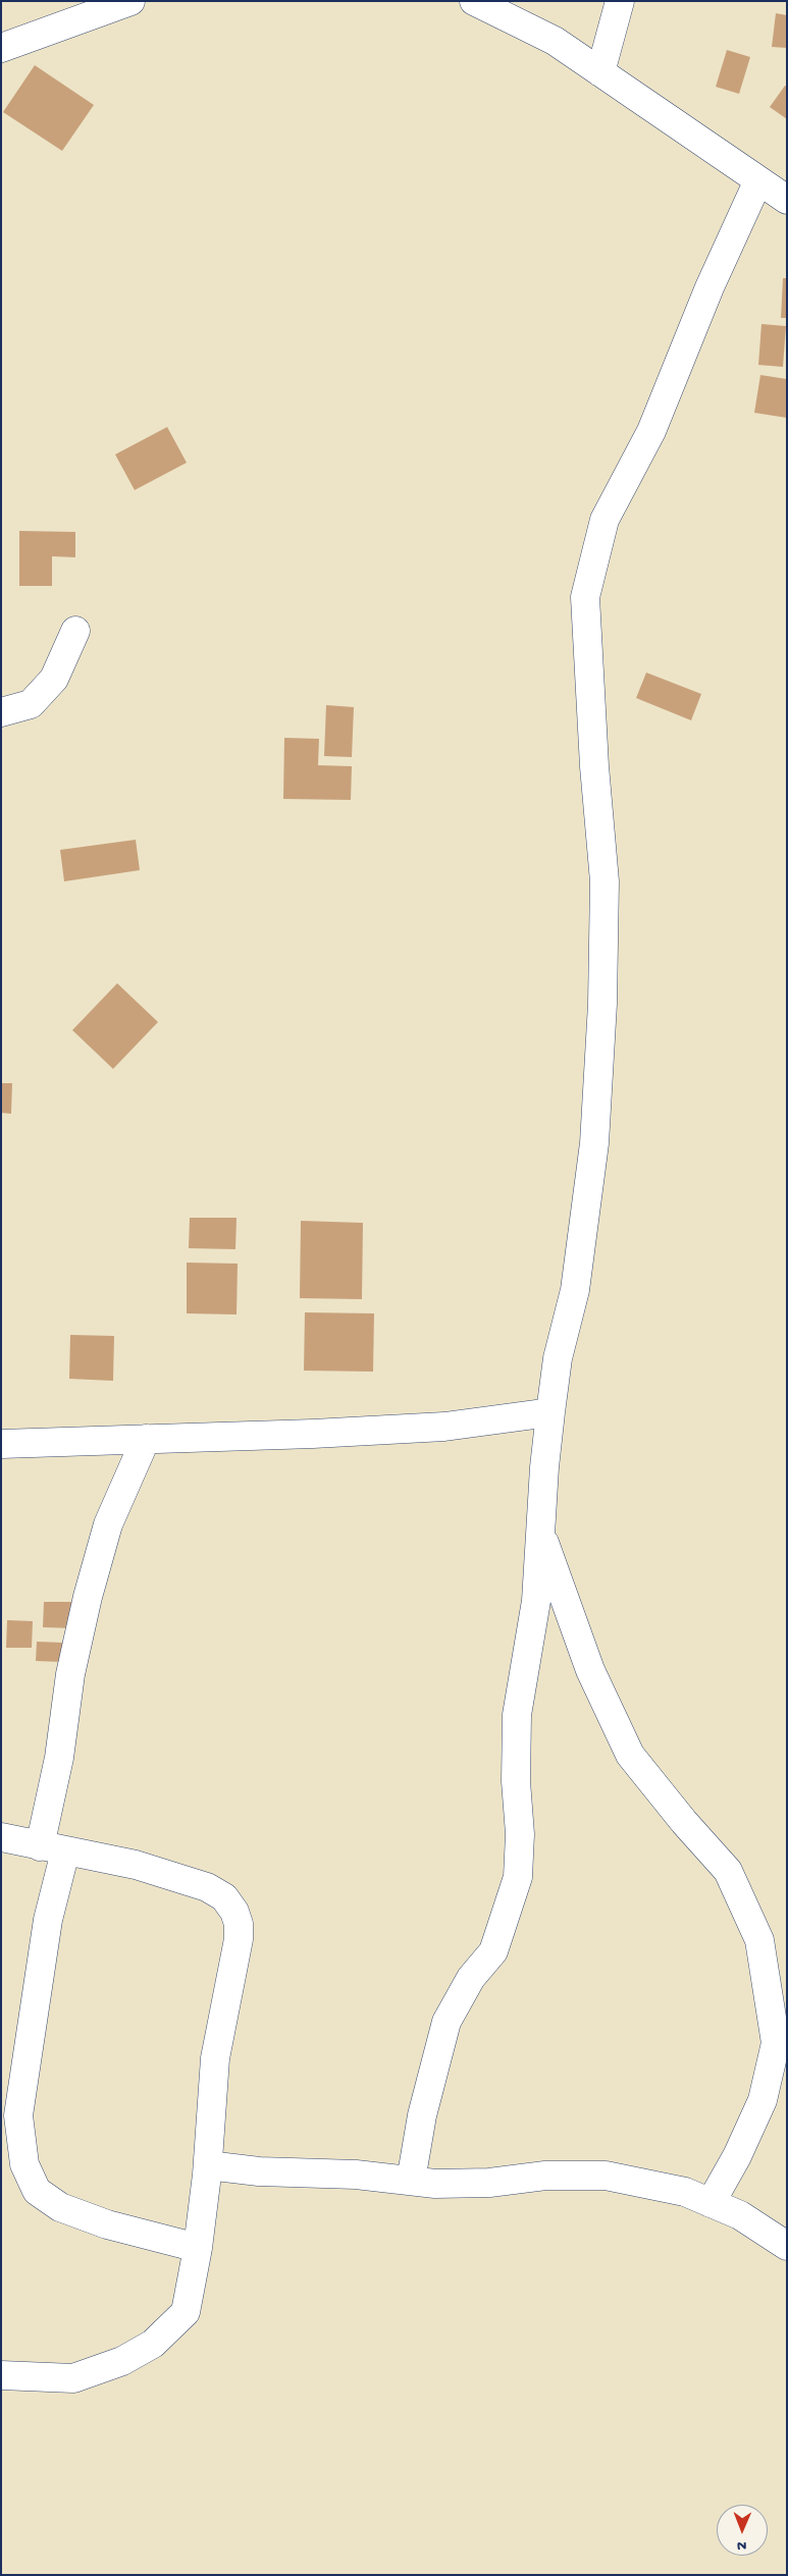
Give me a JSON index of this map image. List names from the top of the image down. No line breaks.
{"north":"bottom"}
